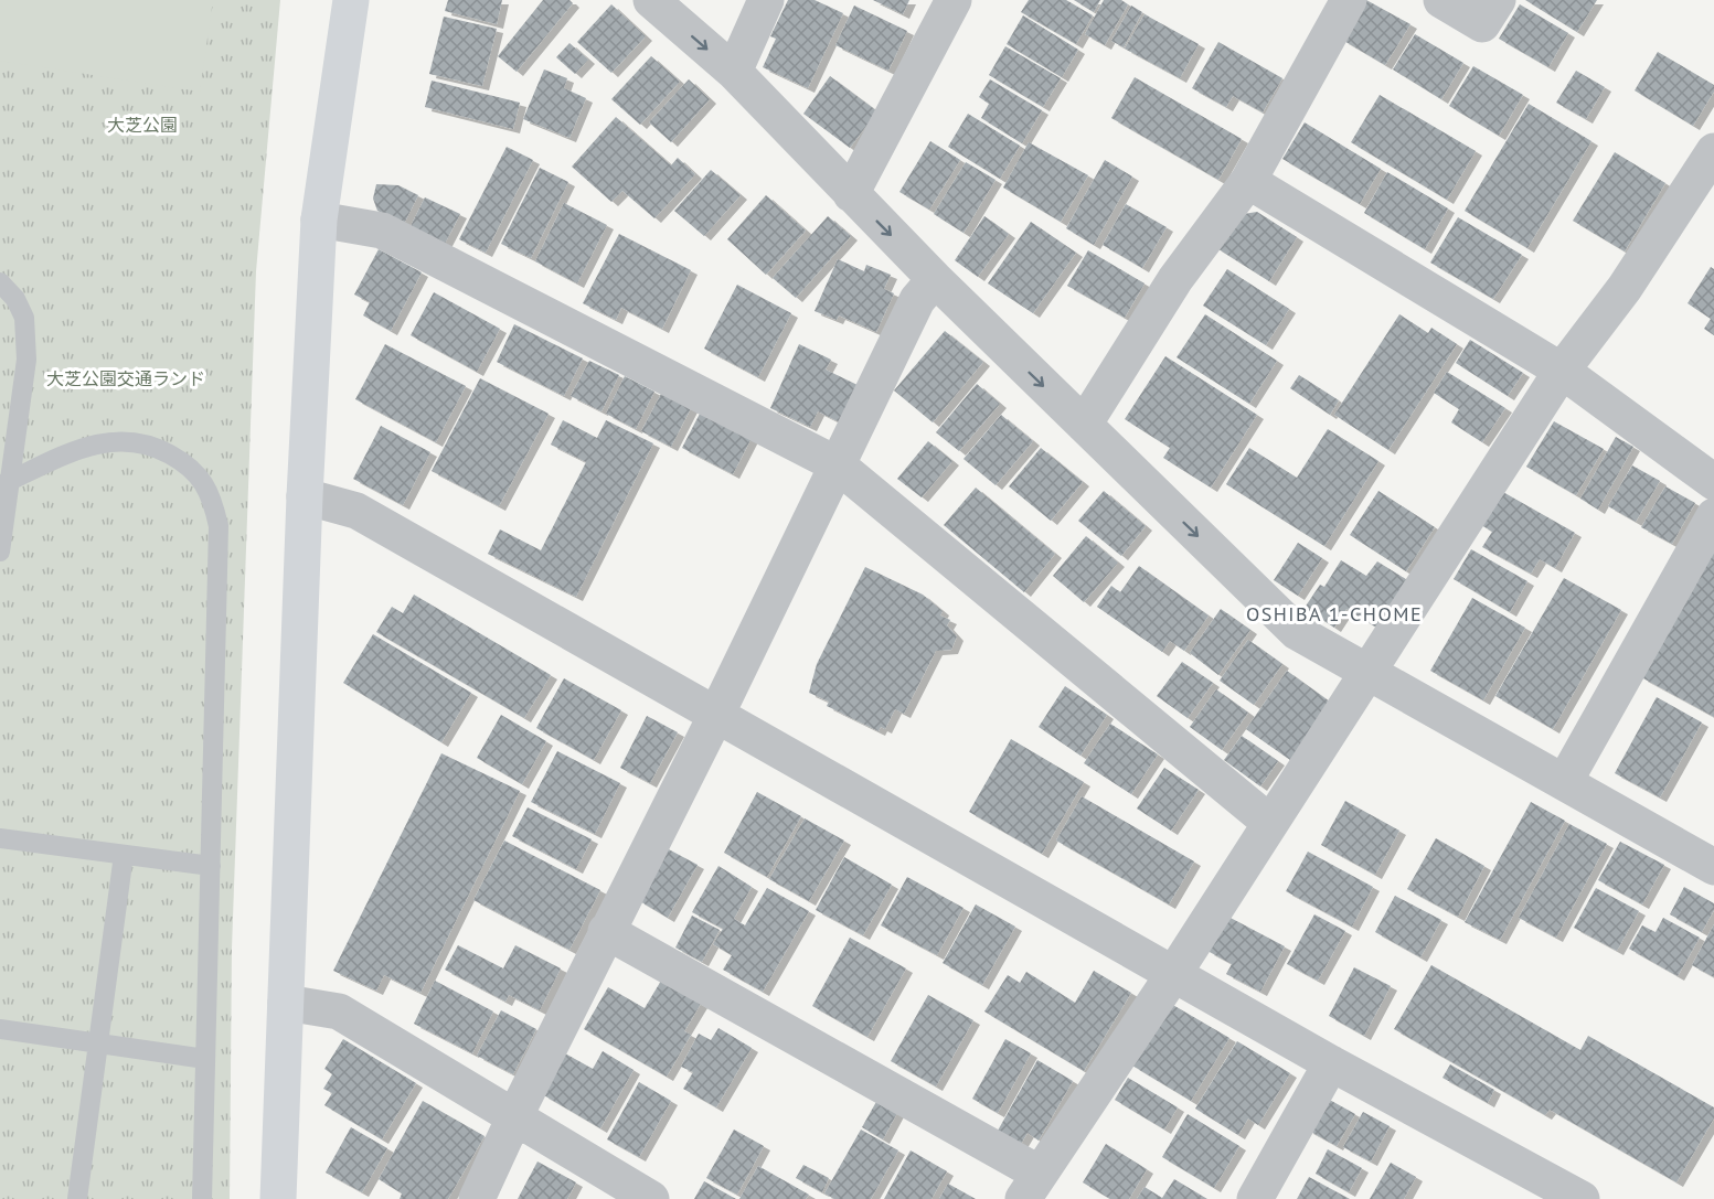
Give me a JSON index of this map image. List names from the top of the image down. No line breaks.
{"districts":["OSHIBA 1-CHOME"],"parks":["大芝公園","大芝公園交通ランド"]}
